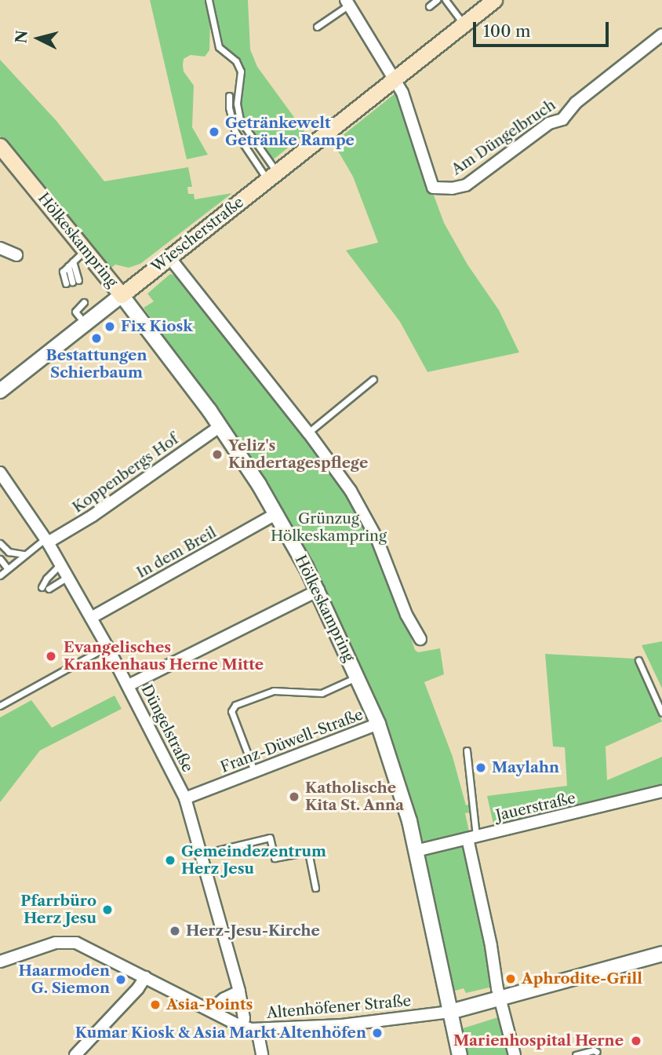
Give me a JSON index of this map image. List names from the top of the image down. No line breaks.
{"streets":{"main road":["Wiescherstraße","Hölkeskampring"],"street":["Am Düngelbruch","Koppenbergs Hof","In dem Breil","Düngelstraße","Franz-Düwell-Straße","Jauerstraße","Altenhöfener Straße"]},"crossings":[["Am Düngelbruch","Wiescherstraße"],["Wiescherstraße","Hölkeskampring"],["Hölkeskampring","Koppenbergs Hof"],["Hölkeskampring","In dem Breil"],["Hölkeskampring","Franz-Düwell-Straße"],["Hölkeskampring","Jauerstraße"],["Hölkeskampring","Altenhöfener Straße"],["Koppenbergs Hof","Düngelstraße"],["In dem Breil","Düngelstraße"],["Düngelstraße","Franz-Düwell-Straße"],["Düngelstraße","Altenhöfener Straße"]],"parks":["Grünzug Hölkeskampring"],"places":["Getränkewelt Getränke Rampe","Fix Kiosk","Bestattungen Schierbaum","Yeliz's Kindertagespflege","Evangelisches Krankenhaus Herne Mitte","Maylahn","Katholische Kita St. Anna","Gemeindezentrum Herz Jesu","Pfarrbüro Herz Jesu","Herz-Jesu-Kirche","Aphrodite-Grill","Haarmoden G. Siemon","Asia-Points","Kumar Kiosk & Asia Markt Altenhöfen","Marienhospital Herne"],"scale_bar":"100 m","north":"left"}
